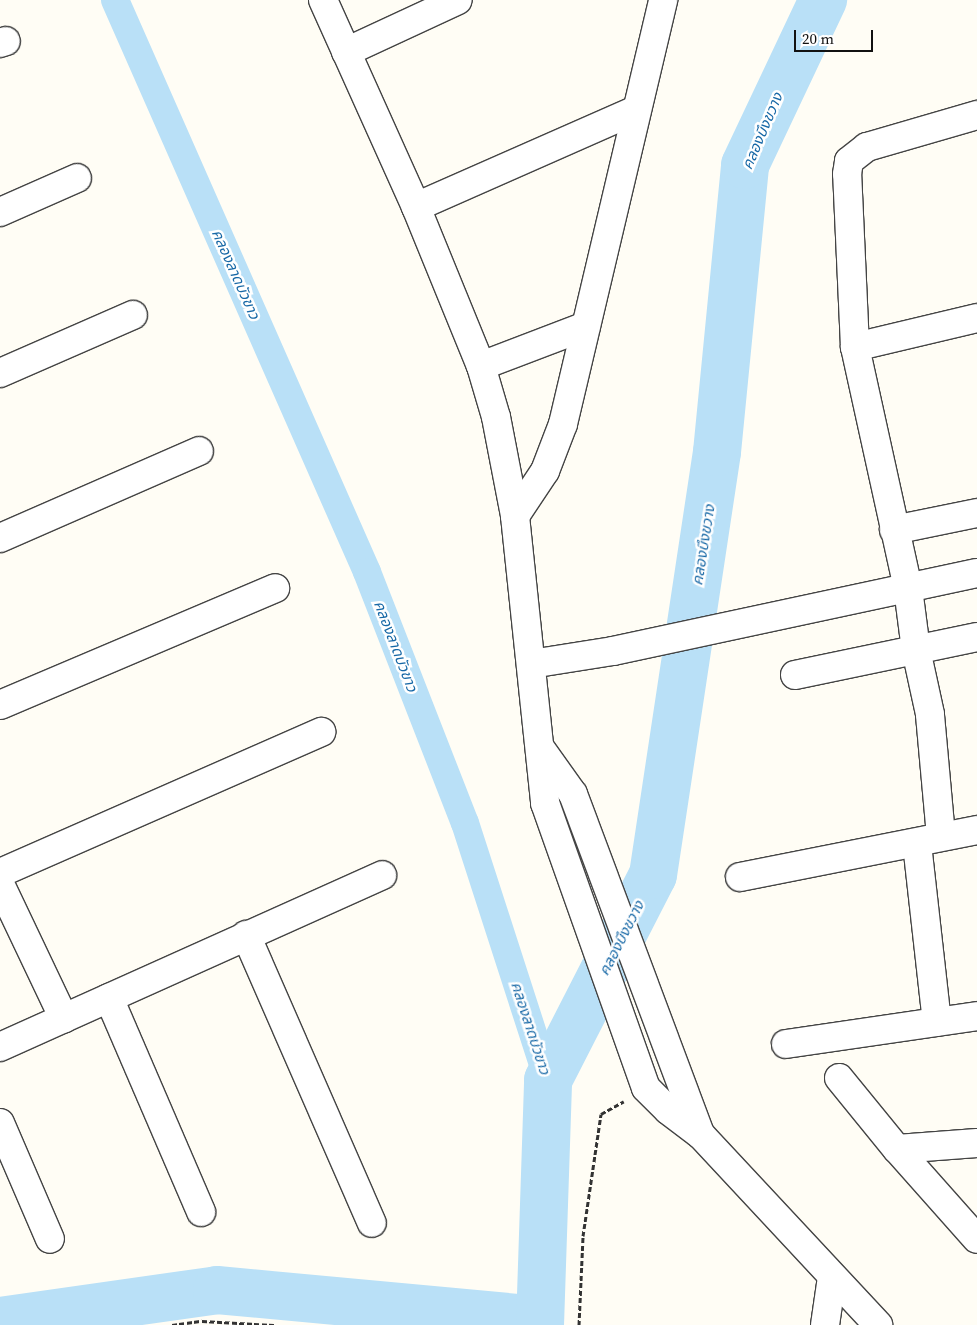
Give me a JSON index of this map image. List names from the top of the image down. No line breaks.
{"water":["คลองบึงขวาง","คลองลาดบัวขาว"],"scale_bar":"20 m"}
